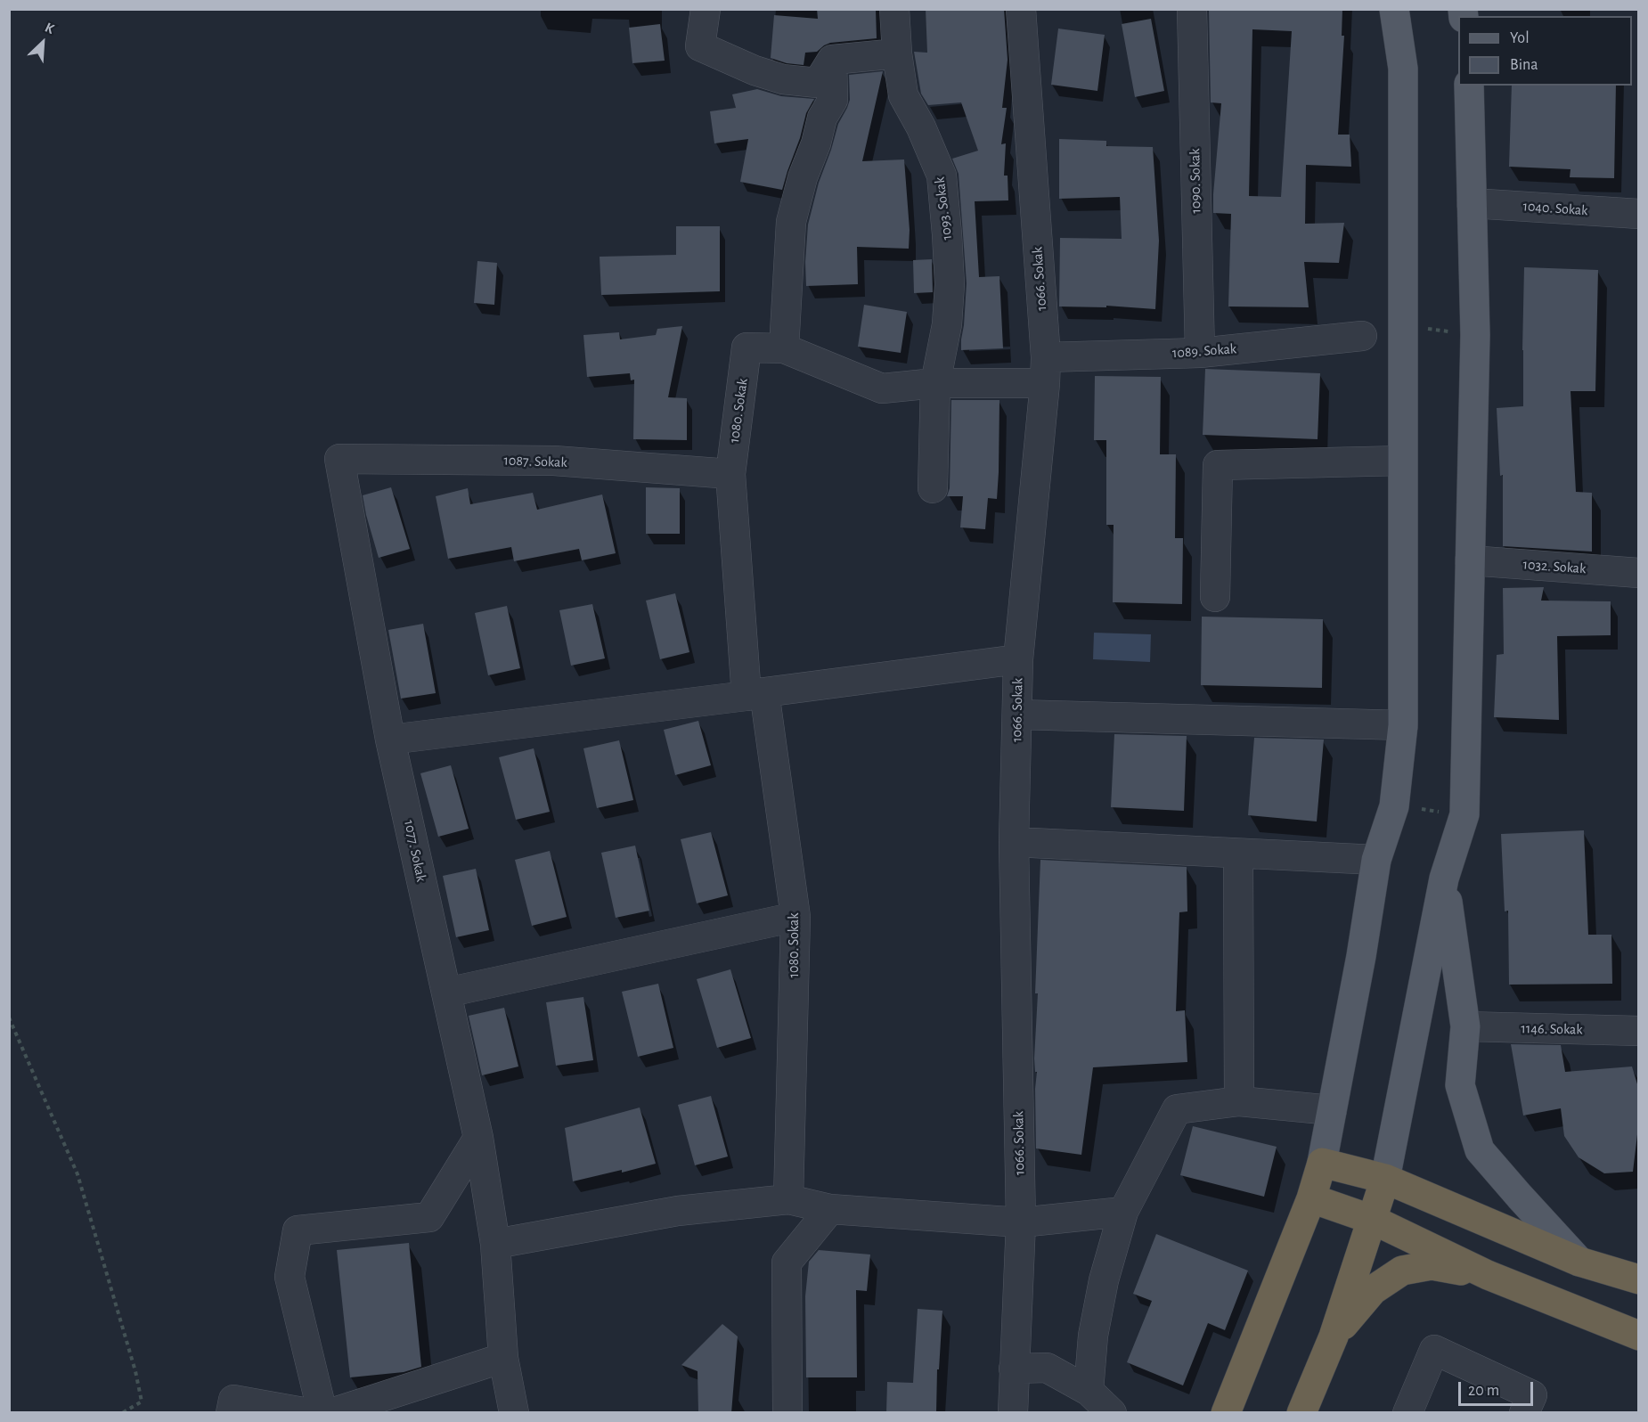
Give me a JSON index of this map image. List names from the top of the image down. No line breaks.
{"streets":{"street":["1090. Sokak","1093. Sokak","1040. Sokak","1066. Sokak","1089. Sokak","1080. Sokak","1087. Sokak","1032. Sokak","1077. Sokak","1146. Sokak"]},"crossings":[["1090. Sokak","1089. Sokak"],["1093. Sokak","1089. Sokak"],["1066. Sokak","1089. Sokak"],["1089. Sokak","1080. Sokak"],["1080. Sokak","1087. Sokak"],["1087. Sokak","1077. Sokak"]],"legend":["Yol","Bina"],"scale_bar":"20 m","north":"top right"}
